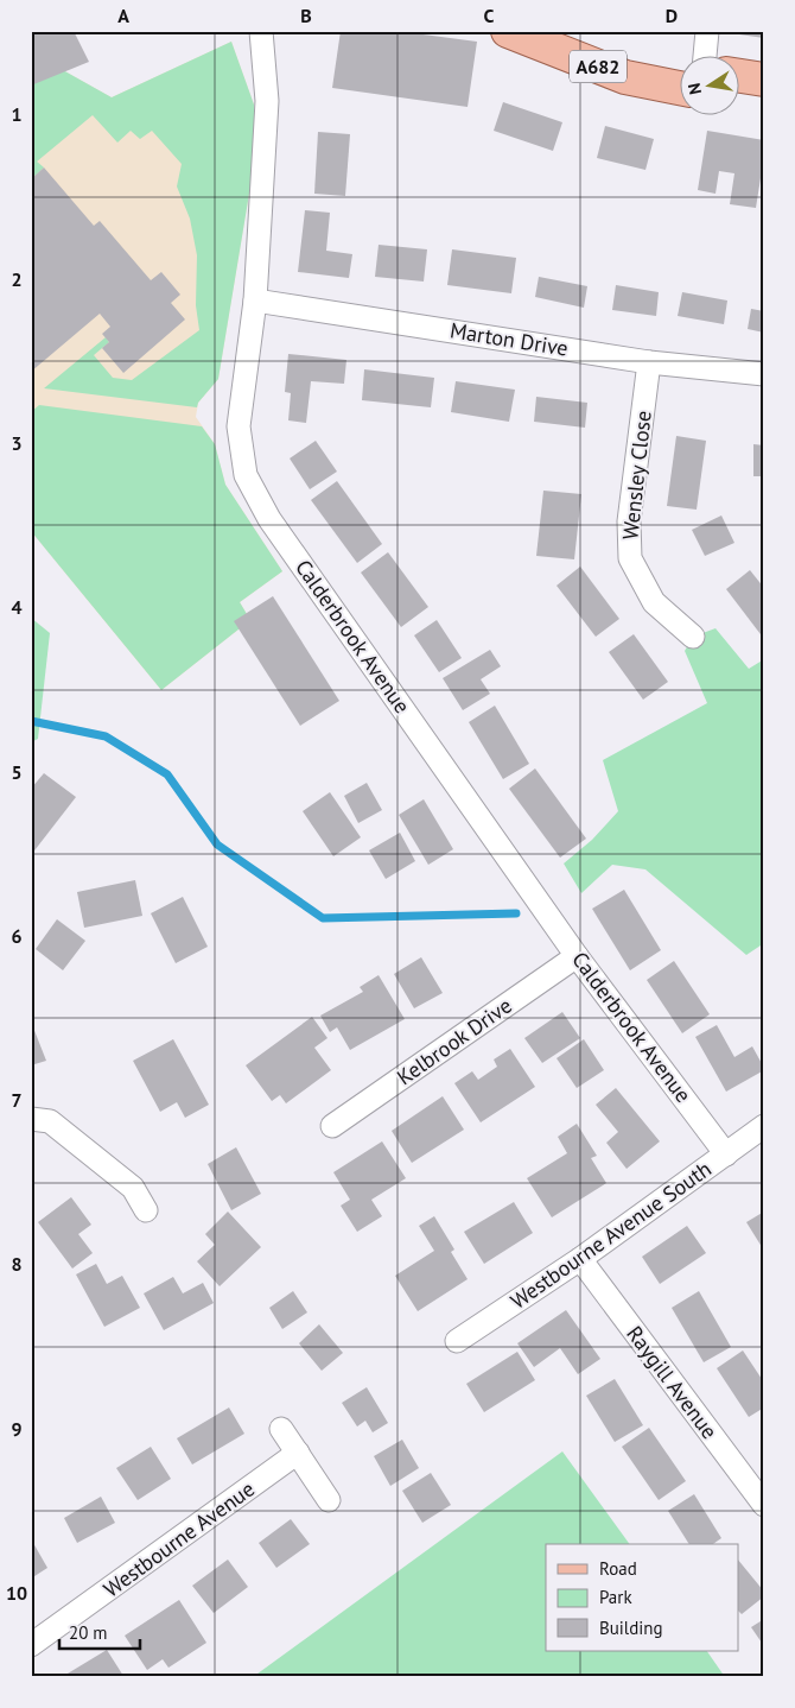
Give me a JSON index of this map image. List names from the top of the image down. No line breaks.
{"streets":{"main road":["A682"],"street":["Marton Drive","Wensley Close","Calderbrook Avenue","Kelbrook Drive","Westbourne Avenue South","Raygill Avenue","Westbourne Avenue"]},"crossings":[["Marton Drive","Wensley Close"],["Marton Drive","Calderbrook Avenue"],["Calderbrook Avenue","Kelbrook Drive"],["Calderbrook Avenue","Westbourne Avenue South"],["Westbourne Avenue South","Raygill Avenue"]],"legend":["Road","Park","Building"],"scale_bar":"20 m","north":"left","grid":{"columns":["A","B","C","D"],"rows":["1","2","3","4","5","6","7","8","9","10"]}}
